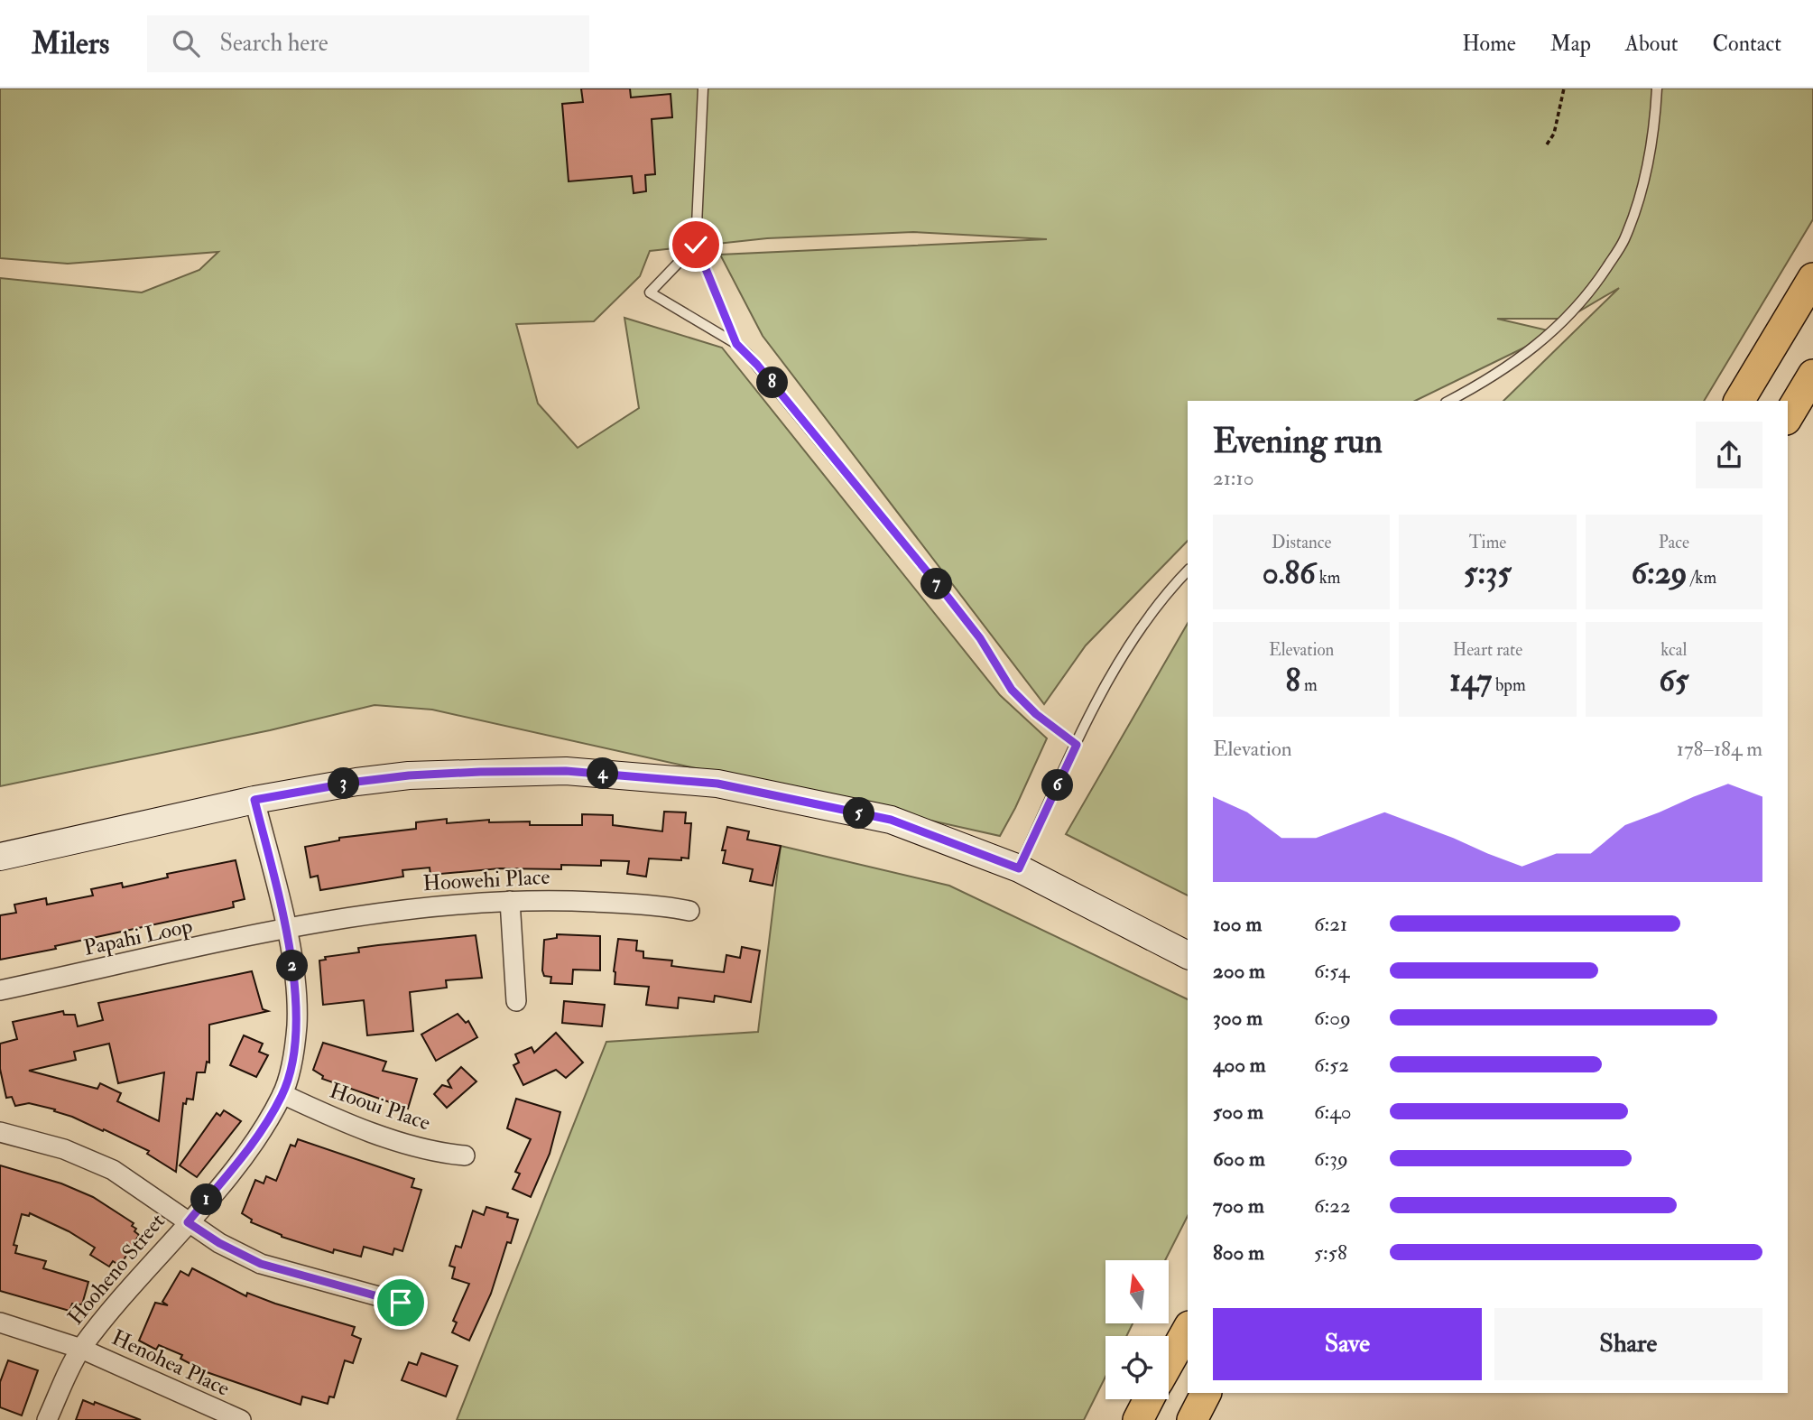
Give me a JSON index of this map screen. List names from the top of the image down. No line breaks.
{"streets":{"street":["Hoowehi Place","Papahi Loop","Hooui Place","Hooheno Street","Henohea Place"]},"crossings":[["Hoowehi Place","Papahi Loop"],["Hoowehi Place","Hooheno Street"],["Papahi Loop","Hooheno Street"],["Hooui Place","Hooheno Street"],["Hooheno Street","Henohea Place"]],"north":"top","page":{"header":"Milers","search":"Search here","nav":["Home","Map","About","Contact"],"pins":["8","7","4","3","6","5","2","1"],"heading":["Evening run","21:10"],"stats":[["Distance","0.86 km"],["Time","5:35"],["Pace","6:29 /km"],["Elevation","8 m"],["Heart rate","147 bpm"],["kcal","65"]],"chart":["Elevation","178–184 m"],"list":[{"name":"100 m","note":"6:21"},{"name":"200 m","note":"6:54"},{"name":"300 m","note":"6:09"},{"name":"400 m","note":"6:52"},{"name":"500 m","note":"6:40"},{"name":"600 m","note":"6:39"},{"name":"700 m","note":"6:22"},{"name":"800 m","note":"5:58"}],"buttons":["Save","Share"]}}
